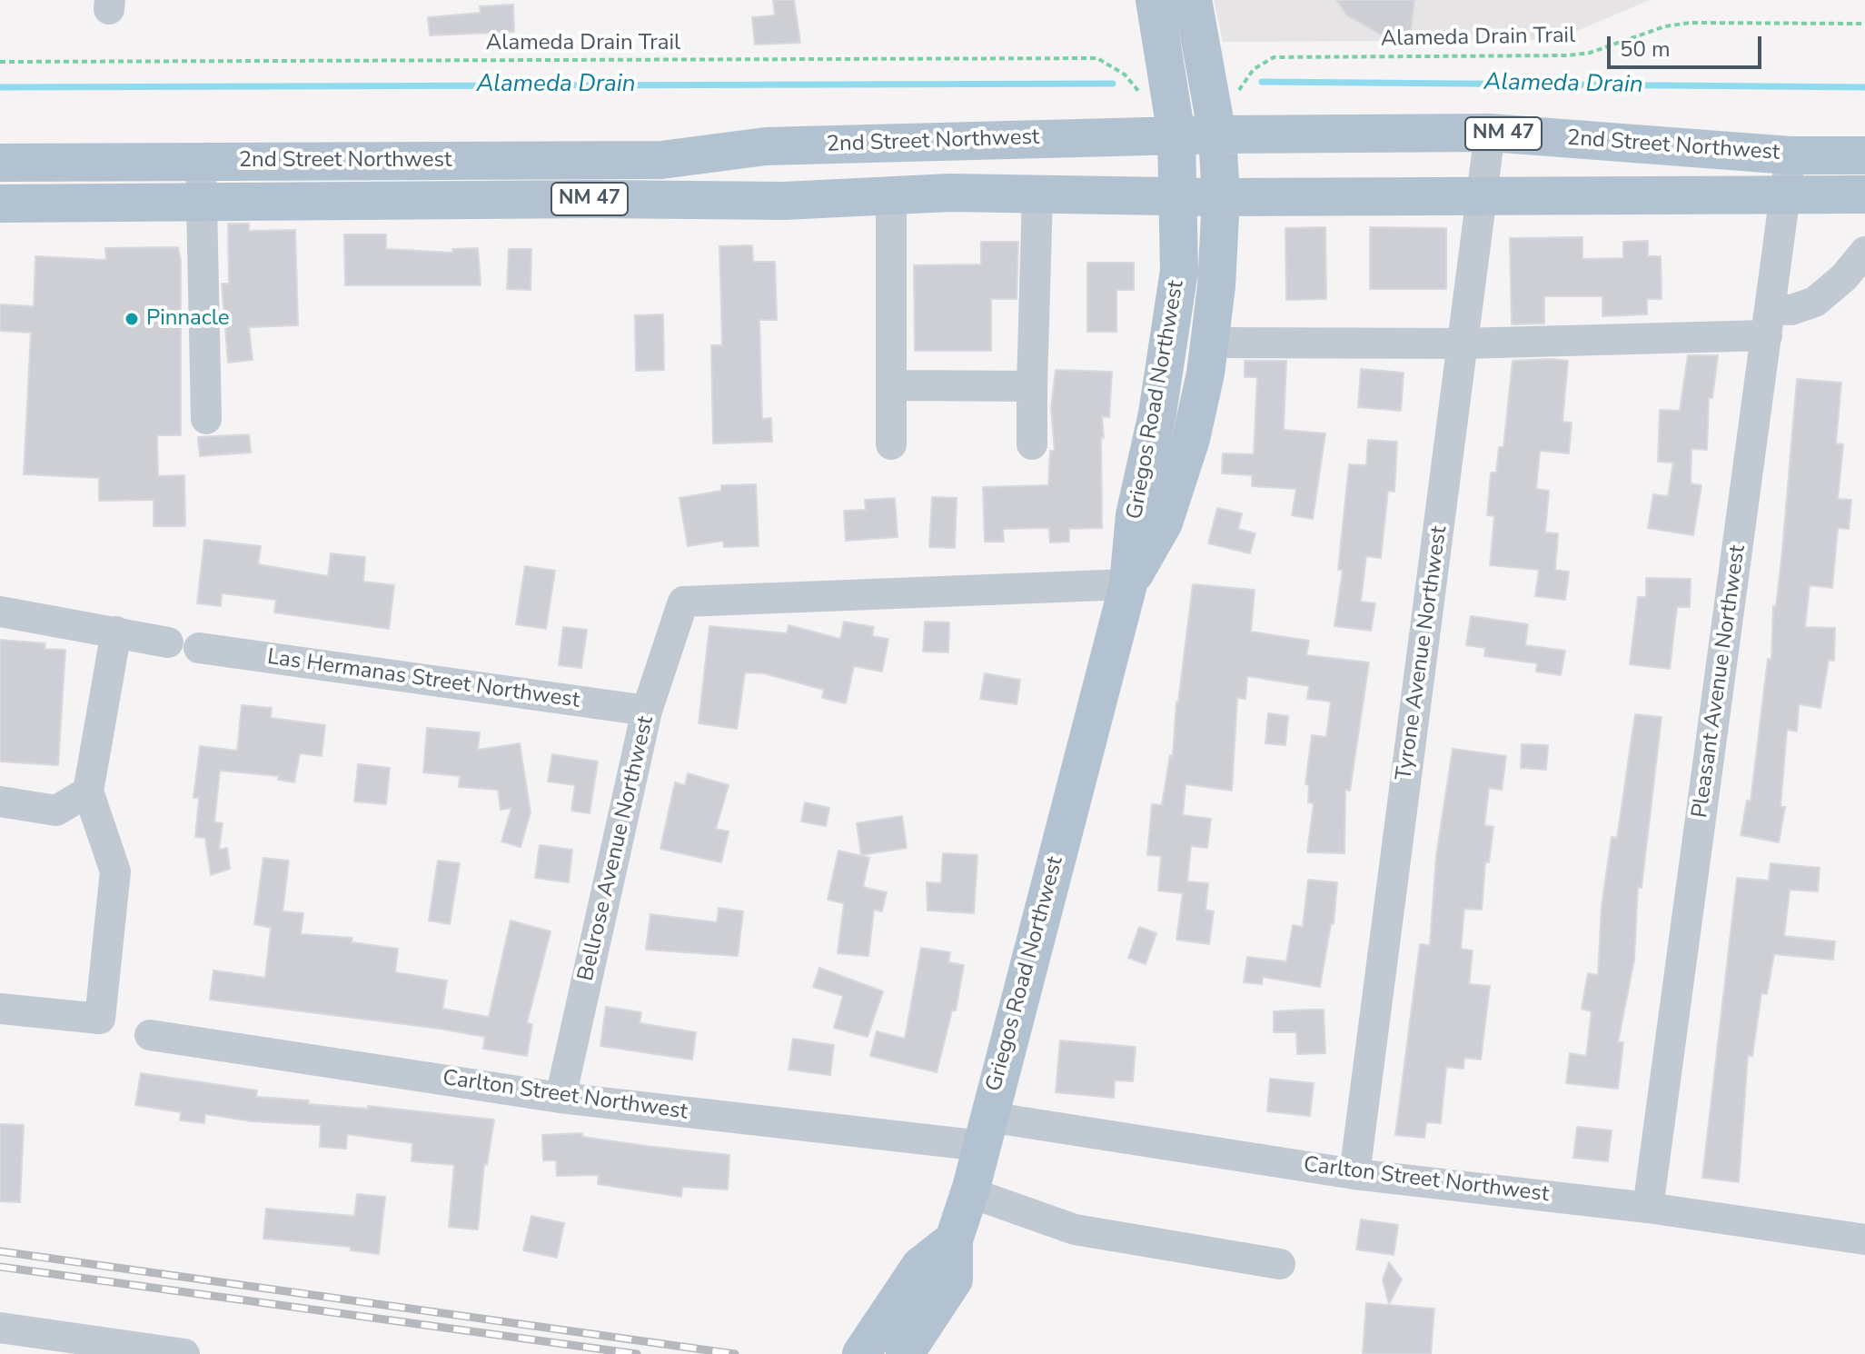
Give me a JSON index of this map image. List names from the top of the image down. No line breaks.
{"streets":{"main road":["NM 47","2nd Street Northwest","Griegos Road Northwest"],"street":["Tyrone Avenue Northwest","Las Hermanas Street Northwest","Pleasant Avenue Northwest","Bellrose Avenue Northwest","Carlton Street Northwest"],"path":["Alameda Drain Trail"]},"crossings":[["2nd Street Northwest","Griegos Road Northwest"],["2nd Street Northwest","Tyrone Avenue Northwest"],["2nd Street Northwest","Pleasant Avenue Northwest"],["Griegos Road Northwest","Bellrose Avenue Northwest"],["Griegos Road Northwest","Carlton Street Northwest"],["Tyrone Avenue Northwest","Carlton Street Northwest"],["Las Hermanas Street Northwest","Bellrose Avenue Northwest"],["Pleasant Avenue Northwest","Carlton Street Northwest"],["Bellrose Avenue Northwest","Carlton Street Northwest"]],"water":["Alameda Drain"],"places":["Pinnacle"],"scale_bar":"50 m"}
